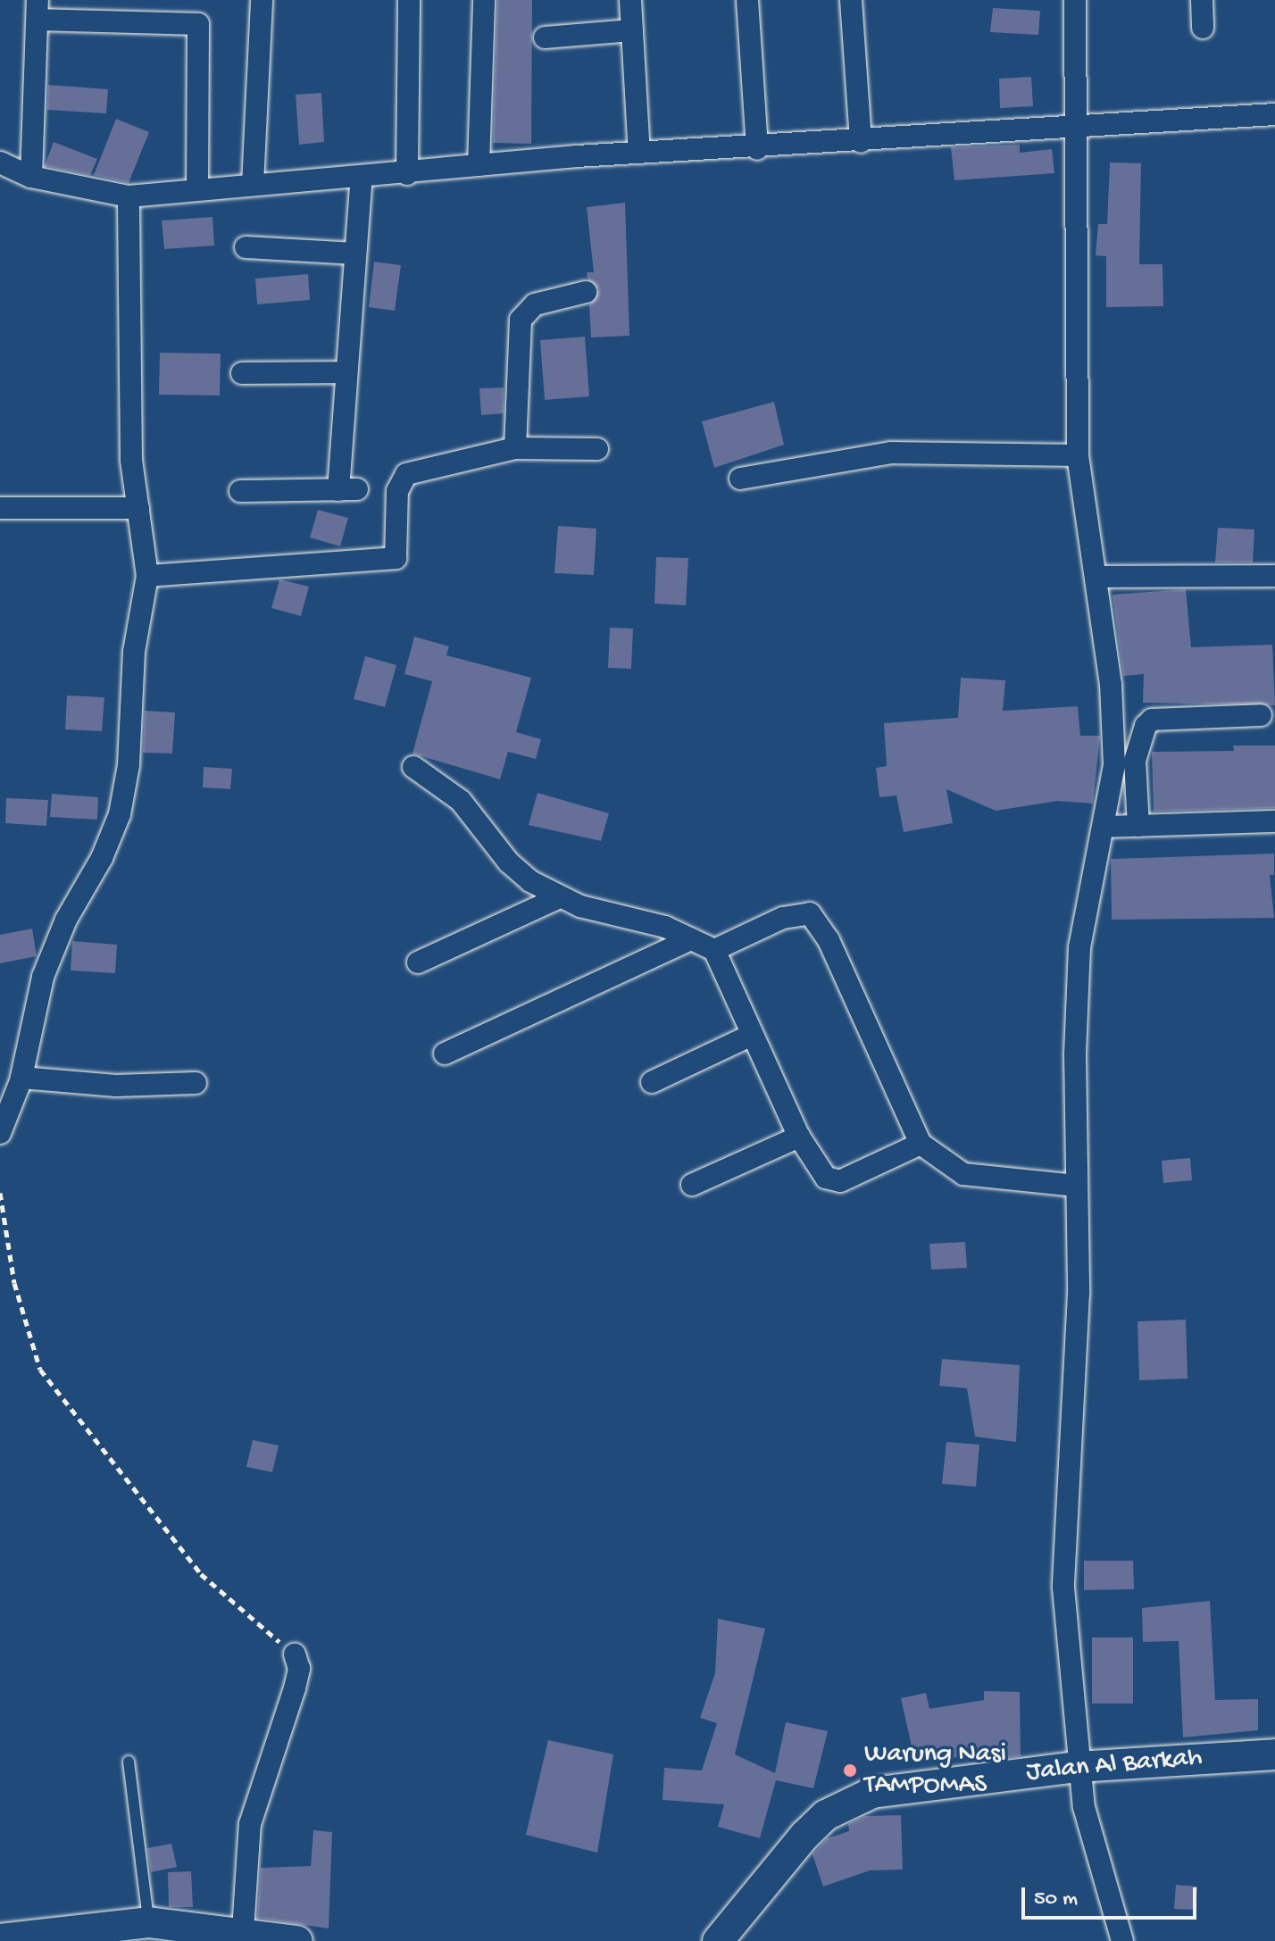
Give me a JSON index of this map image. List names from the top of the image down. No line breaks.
{"streets":{"street":["Jalan Al Barkah"]},"places":["Warung Nasi TAMPOMAS"],"scale_bar":"50 m"}
